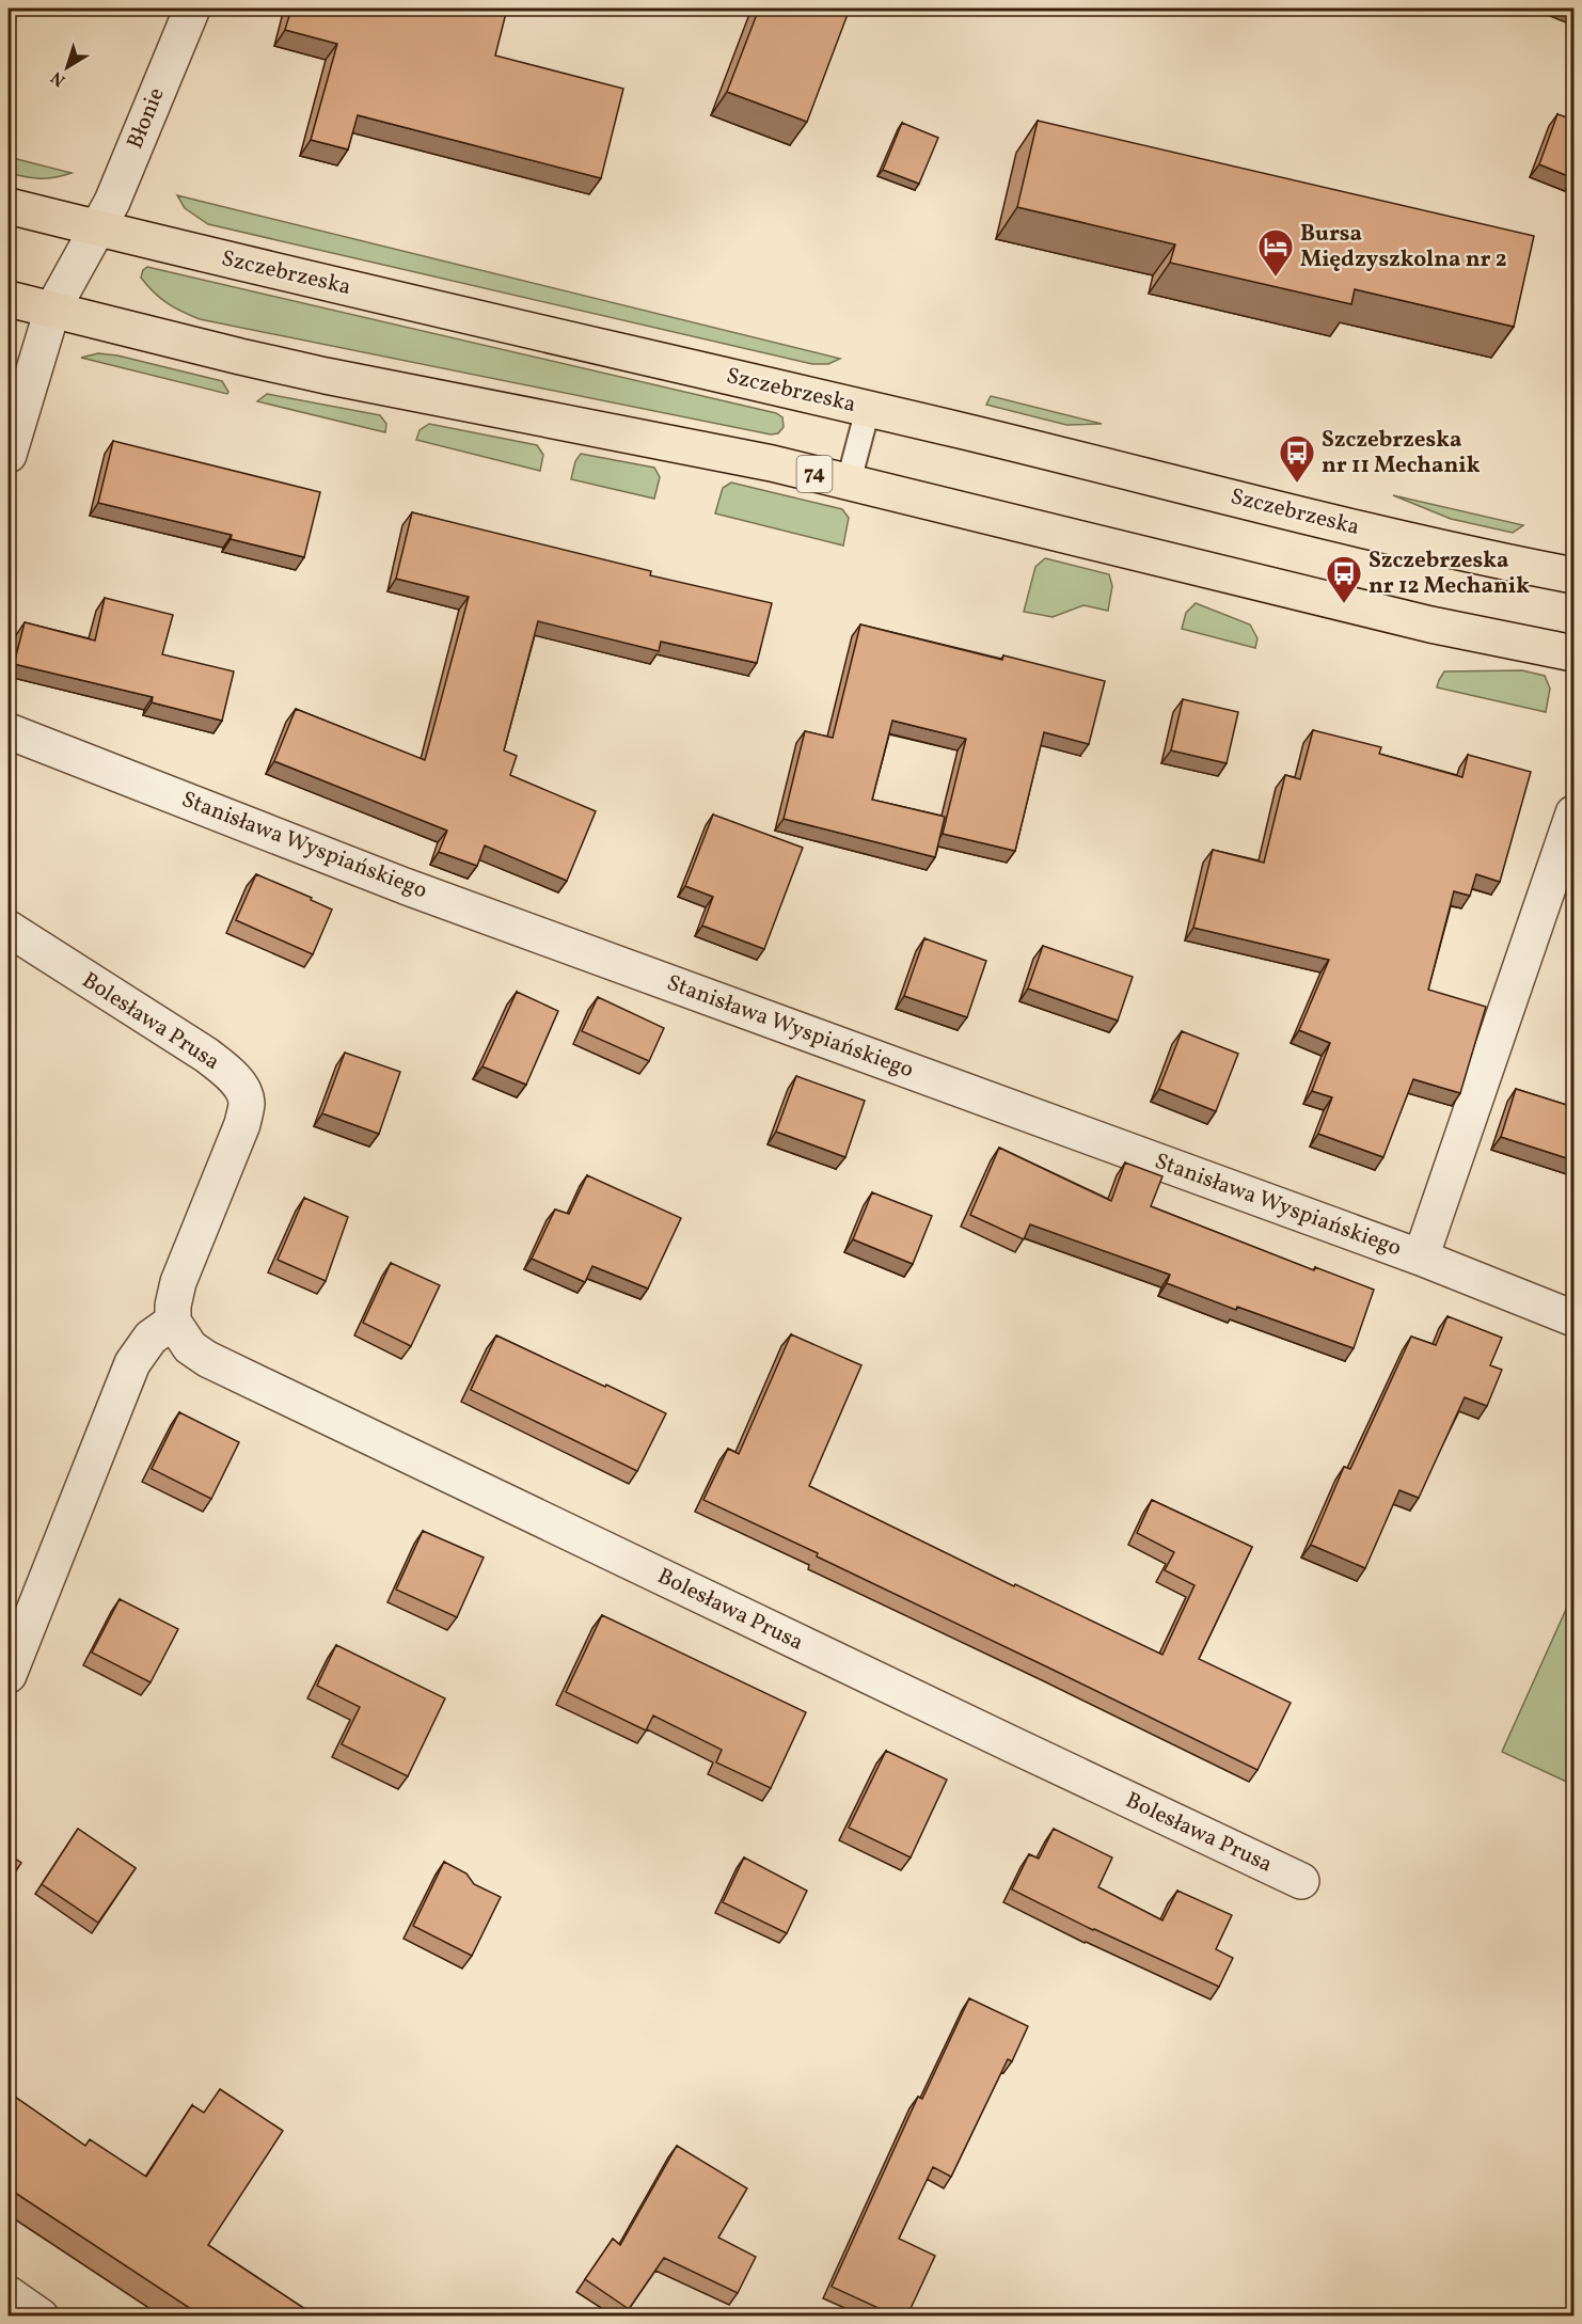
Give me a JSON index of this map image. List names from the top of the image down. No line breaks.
{"streets":{"main road":["Szczebrzeska","74"],"street":["Błonie","Stanisława Wyspiańskiego","Bolesława Prusa"]},"crossings":[["Błonie","Szczebrzeska"],["Błonie","74"]],"places":{"hotel":["Bursa Międzyszkolna nr 2"],"bus stop":["Szczebrzeska nr 11 Mechanik","Szczebrzeska nr 12 Mechanik"]},"north":"bottom left"}
